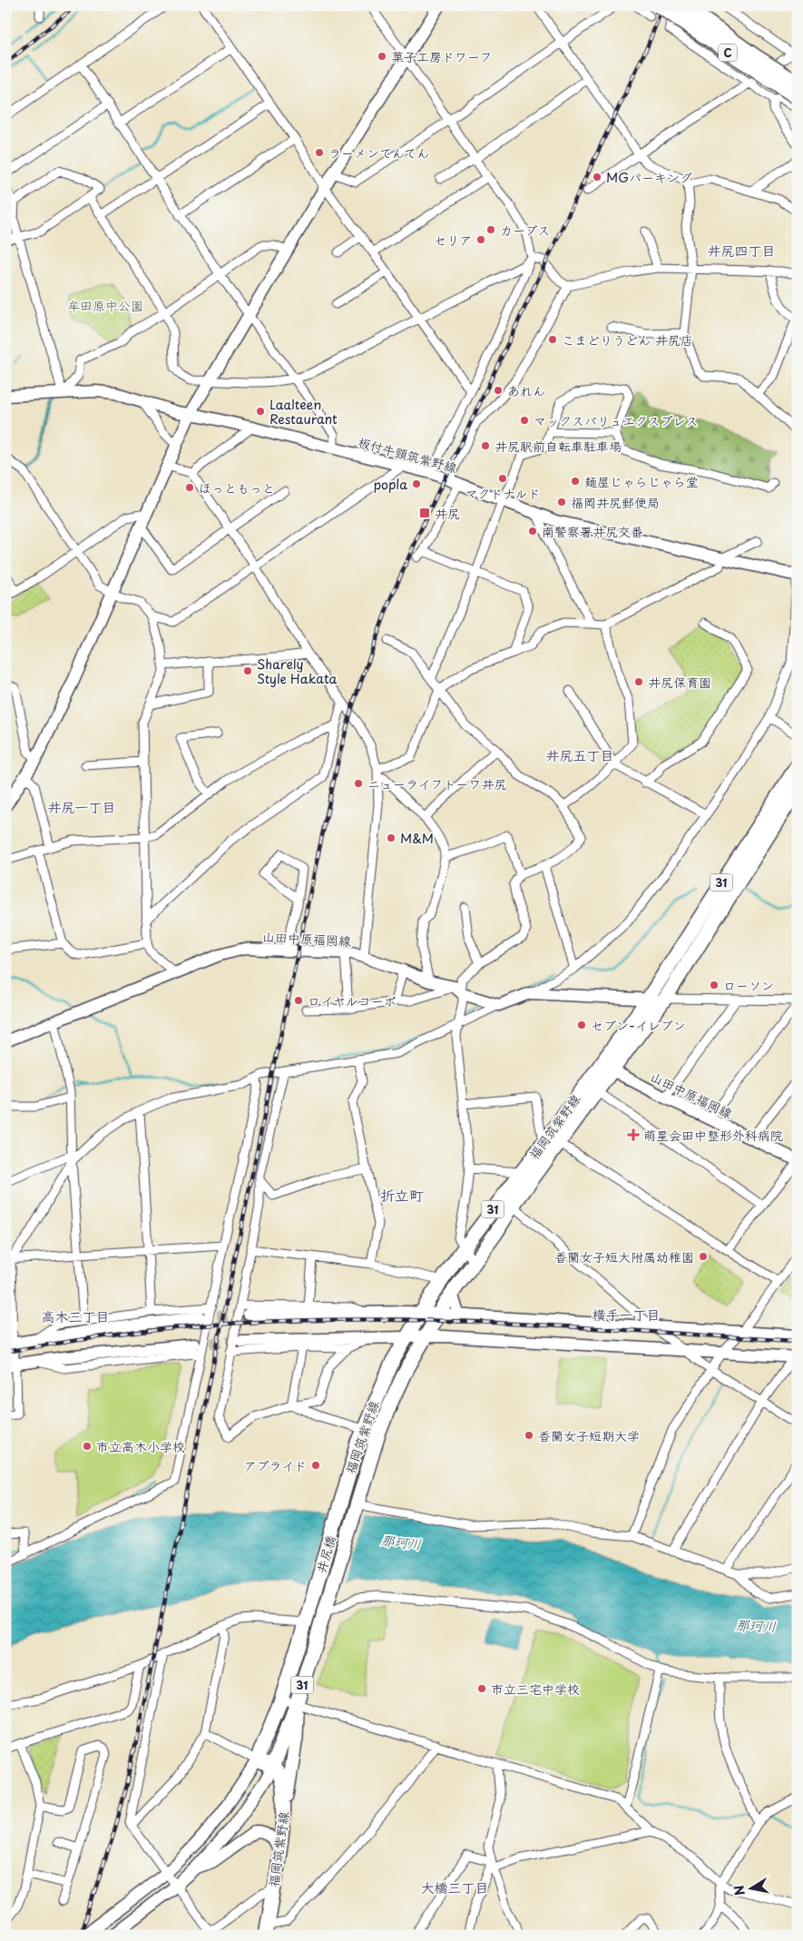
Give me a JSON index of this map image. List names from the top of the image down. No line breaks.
{"streets":{"highway":["C"],"main road":["31","福岡筑紫野線","井尻橋"],"street":["板付牛頸筑紫野線","山田中原福岡線"]},"crossings":[["31","福岡筑紫野線"],["31","井尻橋"],["山田中原福岡線","福岡筑紫野線"],["福岡筑紫野線","井尻橋"]],"districts":["井尻四丁目","井尻五丁目","井尻一丁目","折立町","横手一丁目","高木三丁目","大橋三丁目"],"water":["那珂川"],"parks":["牟田原中公園"],"places":{"other":["菓子工房ドワーフ","ラーメンてんてん","MGパーキング","カーブス","セリア","こまどりうどん 井尻店","あれん","Laalteen Restaurant","マックスバリュエクスプレス","井尻駅前自転車駐車場","マクドナルド","麺屋じゃらじゃら堂","popla","ほっともっと","福岡井尻郵便局","南警察署井尻交番","Sharely Style Hakata","井尻保育園","ニューライフトーワ井尻","M&M","ローソン","ロイヤルコーポ","セブン-イレブン","香蘭女子短大附属幼稚園","香蘭女子短期大学","市立高木小学校","アプライド","市立三宅中学校"],"transit":["井尻"],"health":["萌星会田中整形外科病院"]},"north":"left"}
